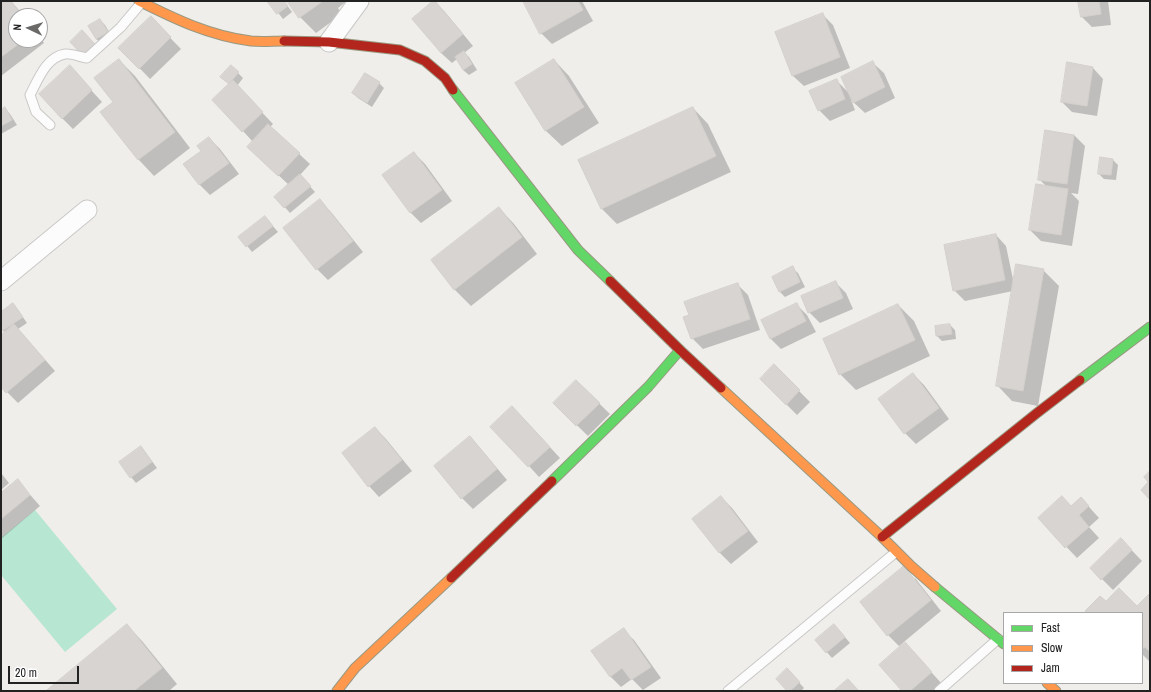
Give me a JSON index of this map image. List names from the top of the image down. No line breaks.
{"legend":["Fast","Slow","Jam"],"scale_bar":"20 m","north":"left"}
